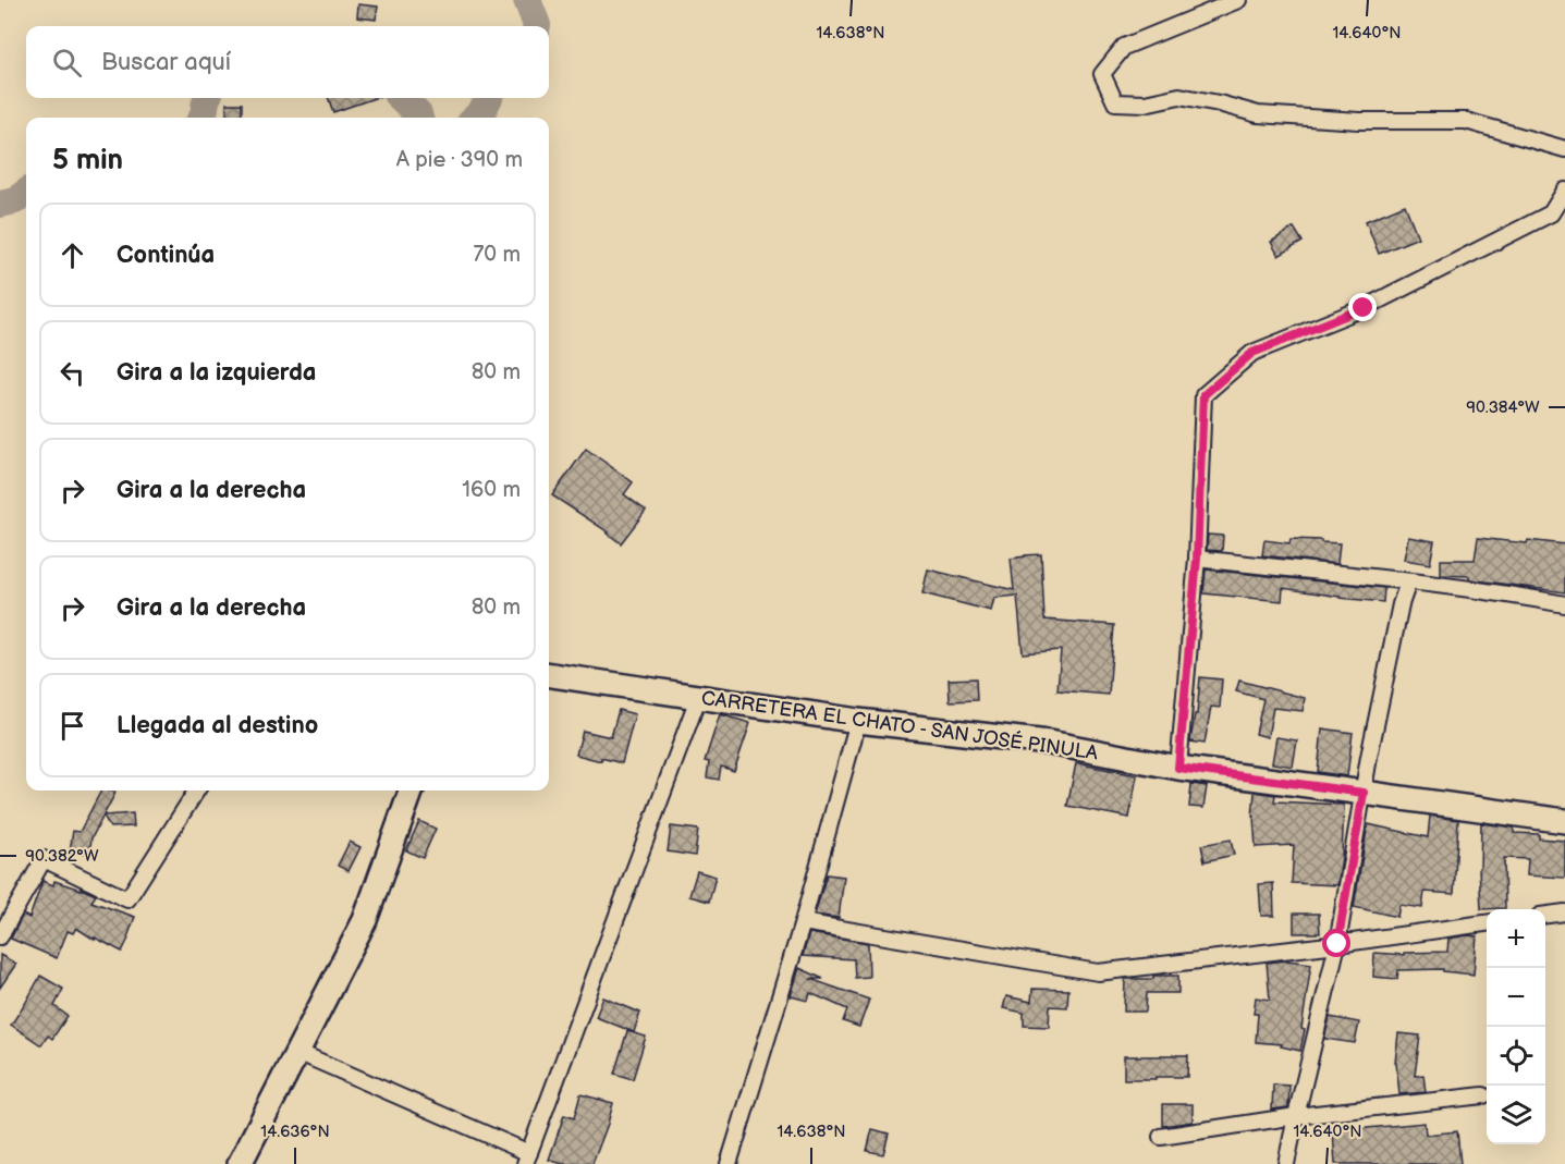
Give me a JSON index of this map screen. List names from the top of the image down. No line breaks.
{"streets":{"main road":["CARRETERA EL CHATO - SAN JOSÉ PINULA"]},"page":{"search":"Buscar aquí","heading":["5 min","A pie · 390 m"],"list":[["Continúa","70 m"],["Gira a la izquierda","80 m"],["Gira a la derecha","160 m"],["Gira a la derecha","80 m"],"Llegada al destino"],"map_buttons":["+","−"]},"coordinates":["14.638°N","14.640°N","90.384°W","90.382°W","14.636°N"]}
